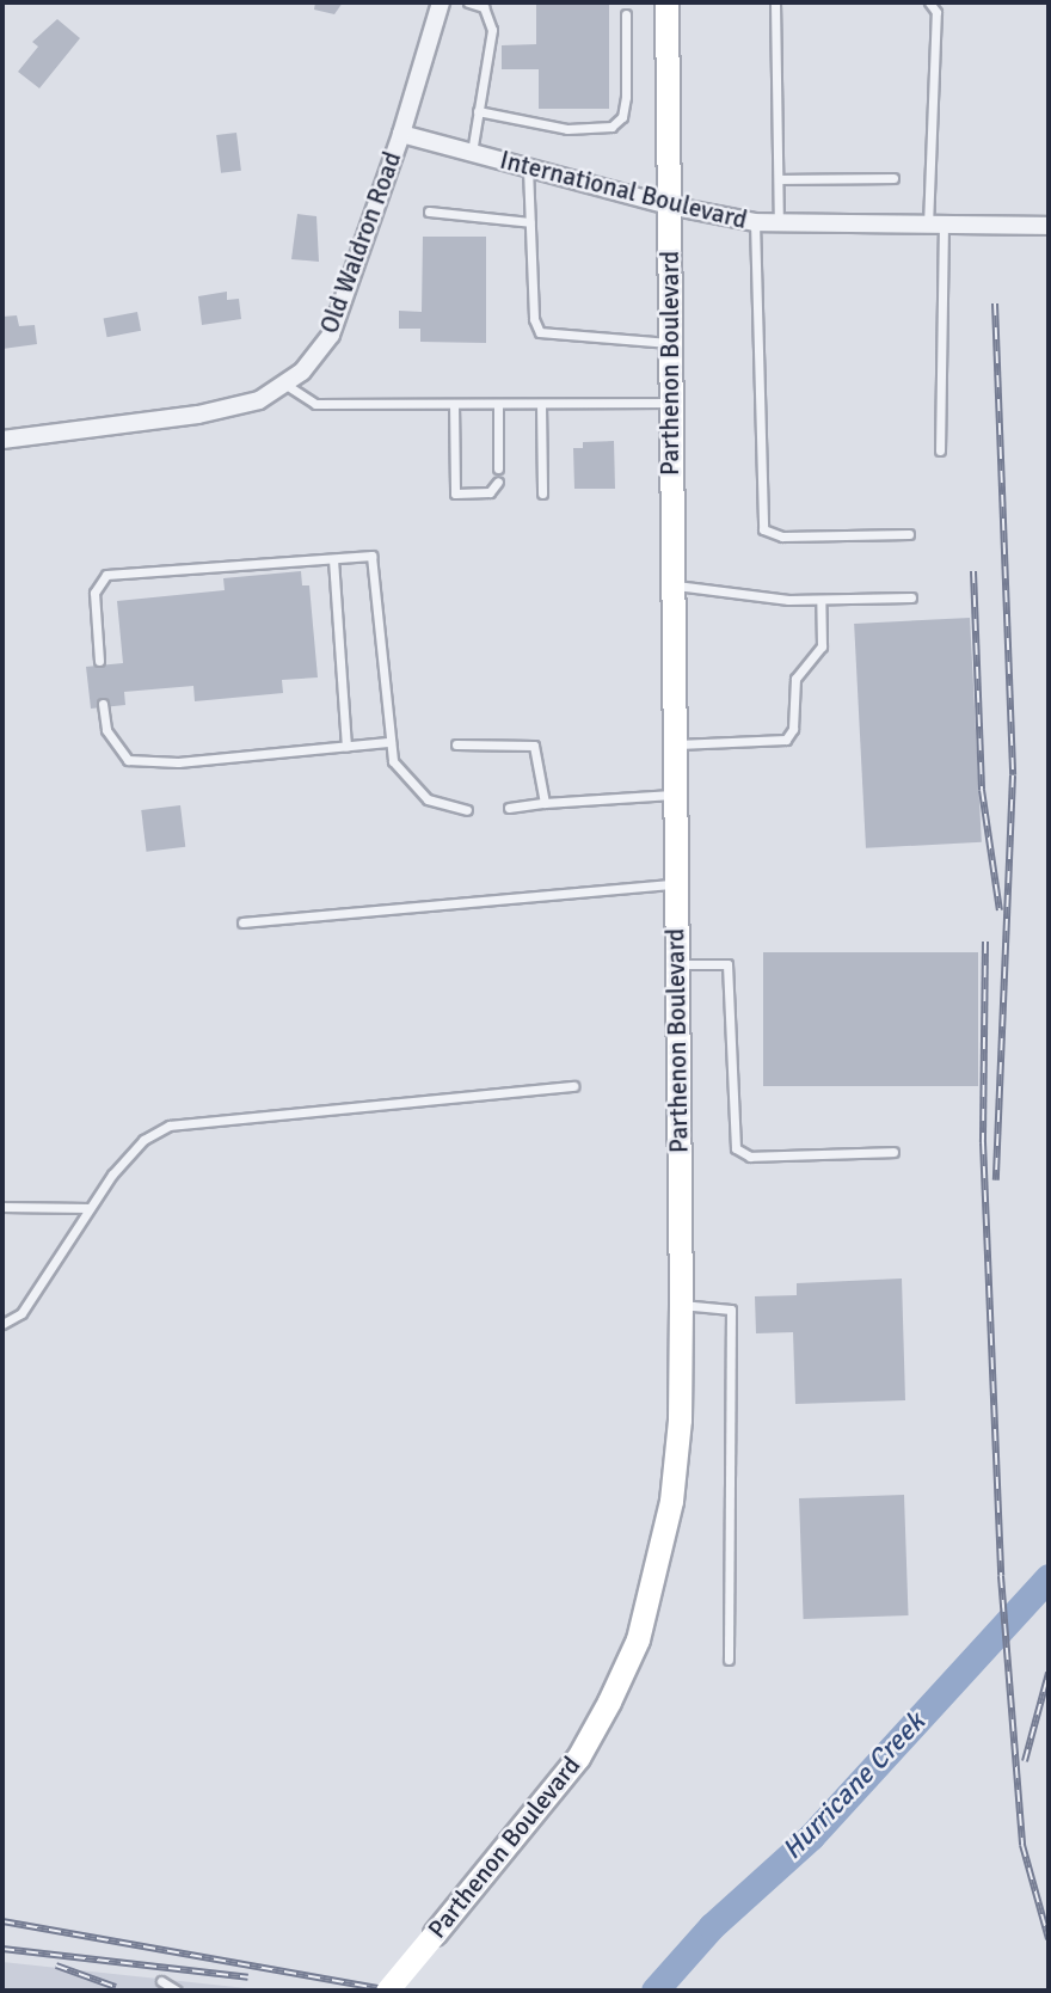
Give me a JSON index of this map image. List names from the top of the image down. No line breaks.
{"streets":{"main road":["Parthenon Boulevard"],"street":["International Boulevard","Old Waldron Road"]},"crossings":[["International Boulevard","Old Waldron Road"],["International Boulevard","Parthenon Boulevard"]],"water":["Hurricane Creek"]}
